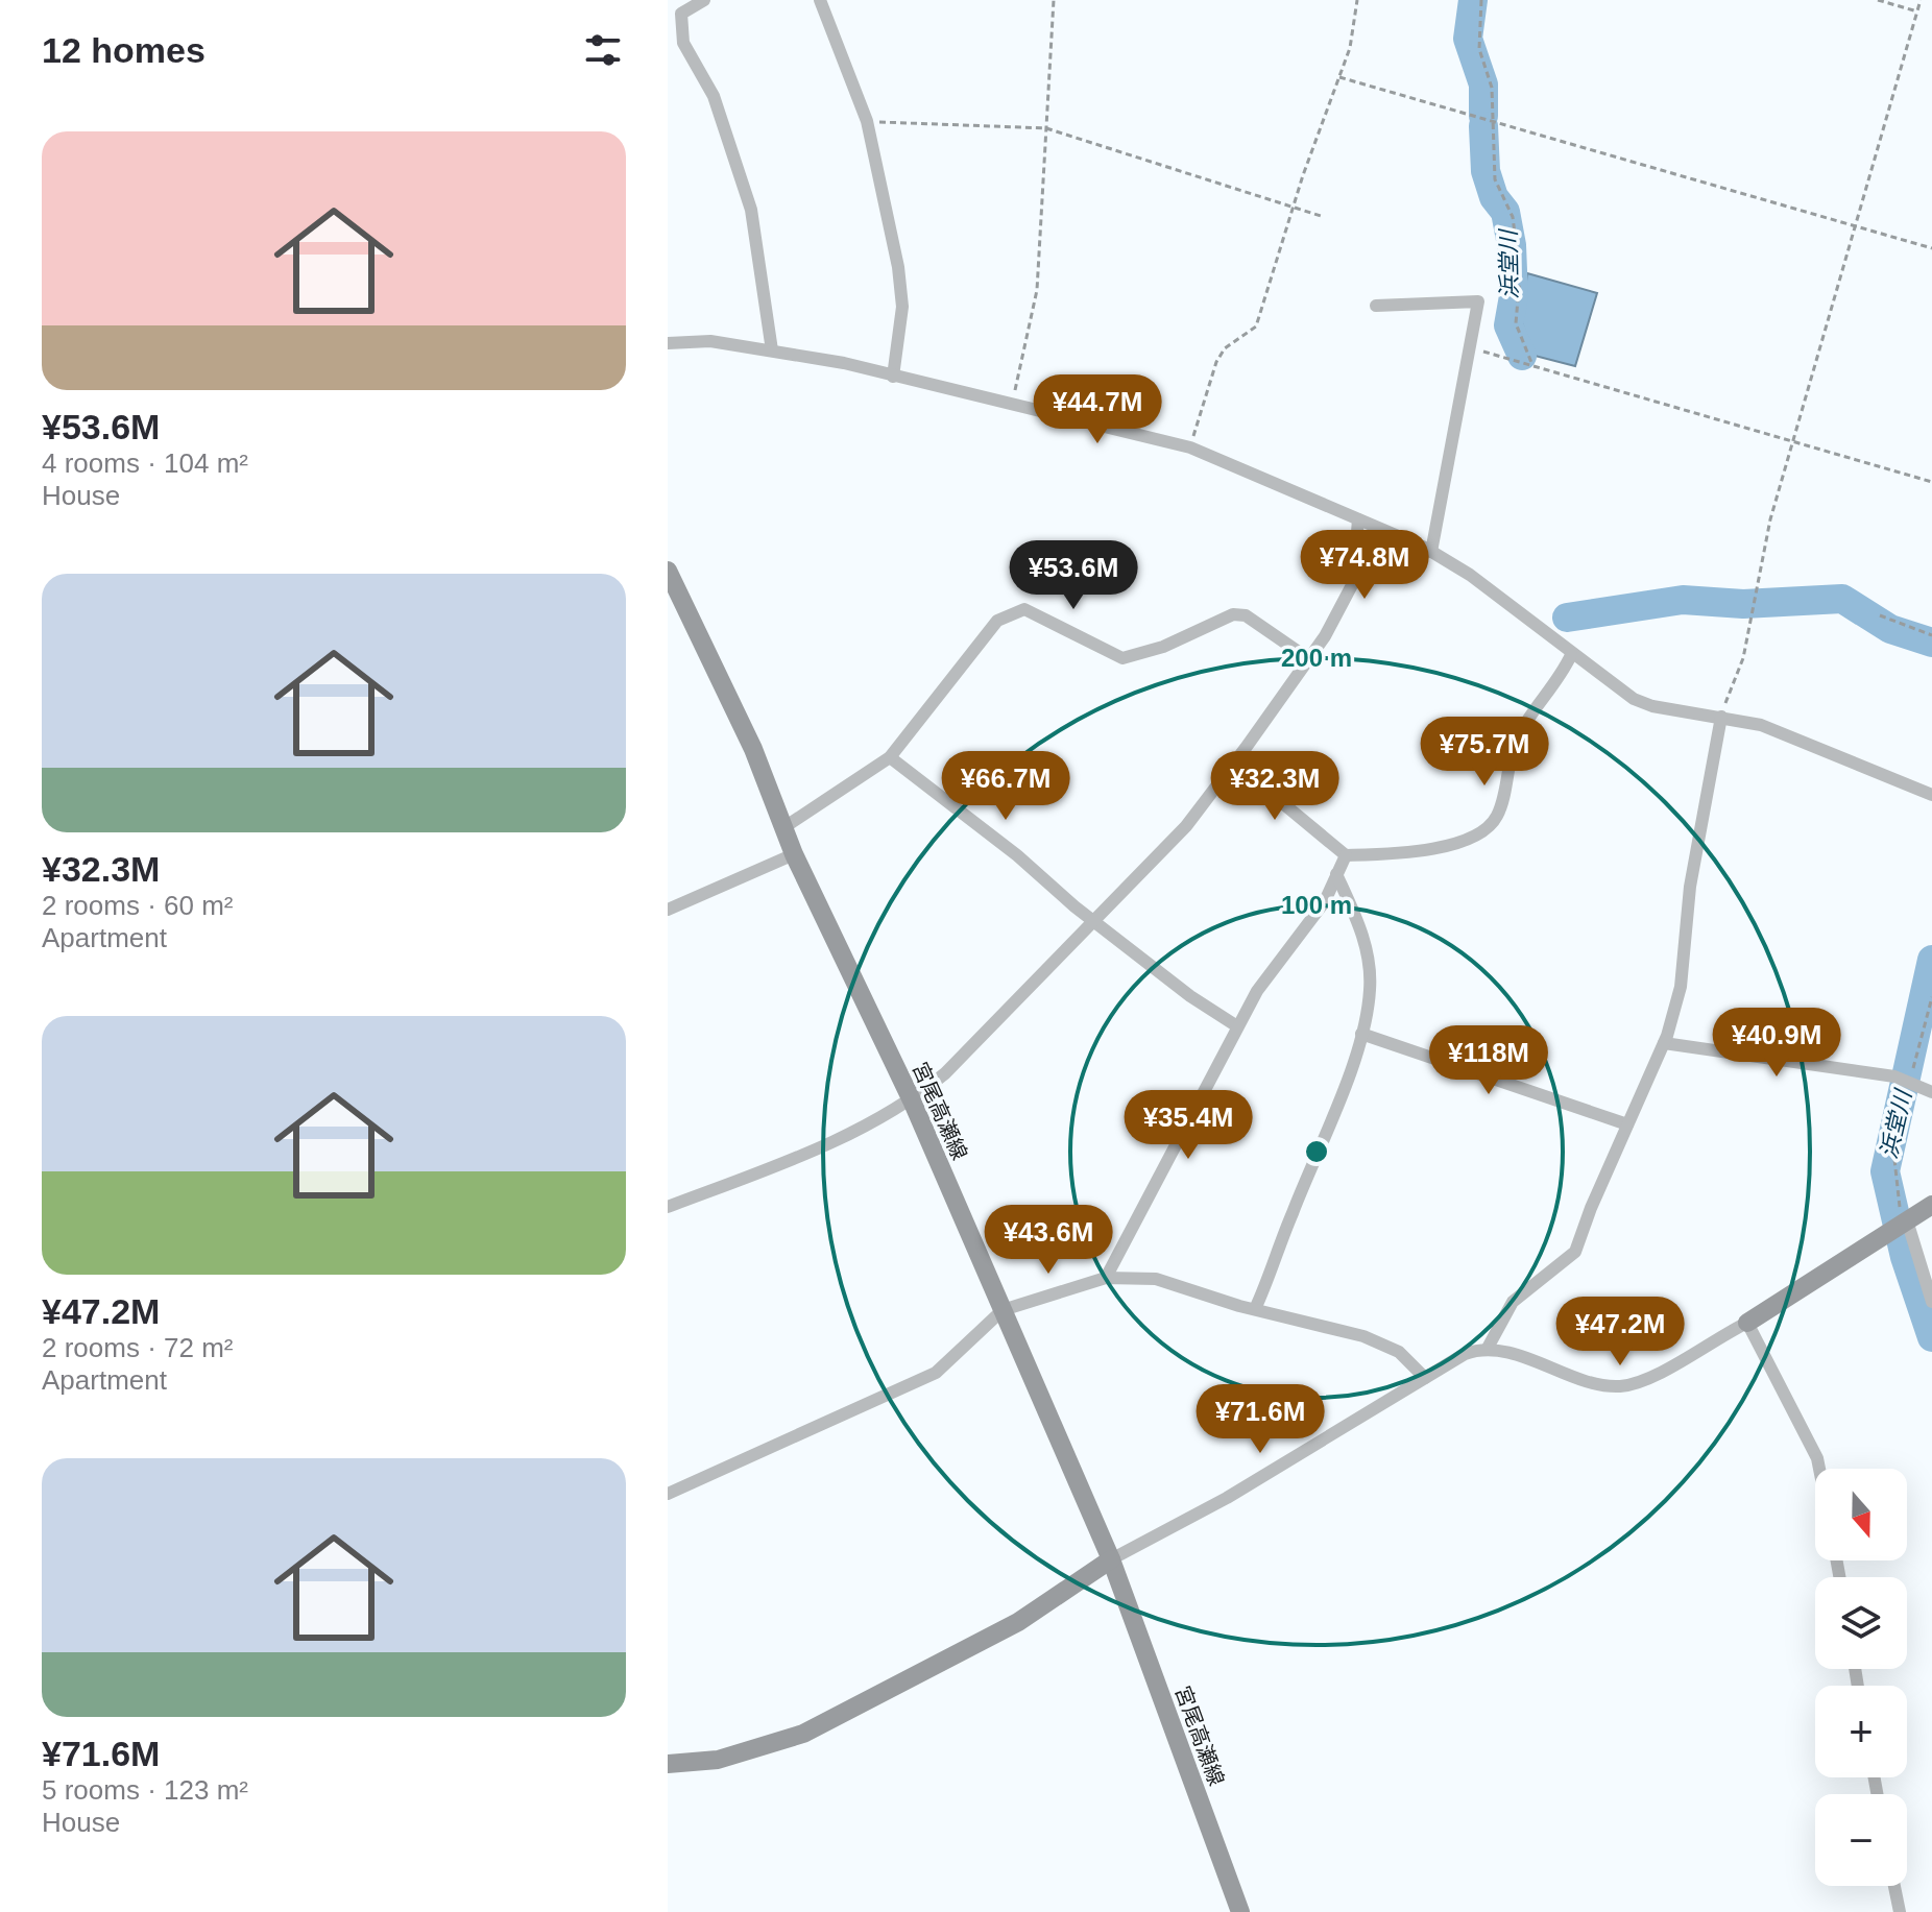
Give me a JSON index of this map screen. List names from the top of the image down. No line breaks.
{"streets":{"main road":["宮尾高瀬線"]},"water":["浜堂川"],"north":"bottom","page":{"heading":"12 homes","list":[{"name":"¥53.6M","note":"4 rooms · 104 m² · House"},{"name":"¥32.3M","note":"2 rooms · 60 m² · Apartment"},{"name":"¥47.2M","note":"2 rooms · 72 m² · Apartment"},{"name":"¥71.6M","note":"5 rooms · 123 m² · House"}],"price":["¥44.7M","¥74.8M","¥53.6M","¥75.7M","¥66.7M","¥32.3M","¥40.9M","¥118M","¥35.4M","¥43.6M","¥47.2M","¥71.6M"],"map_buttons":["+","−"]},"rings":["200 m","100 m"]}
